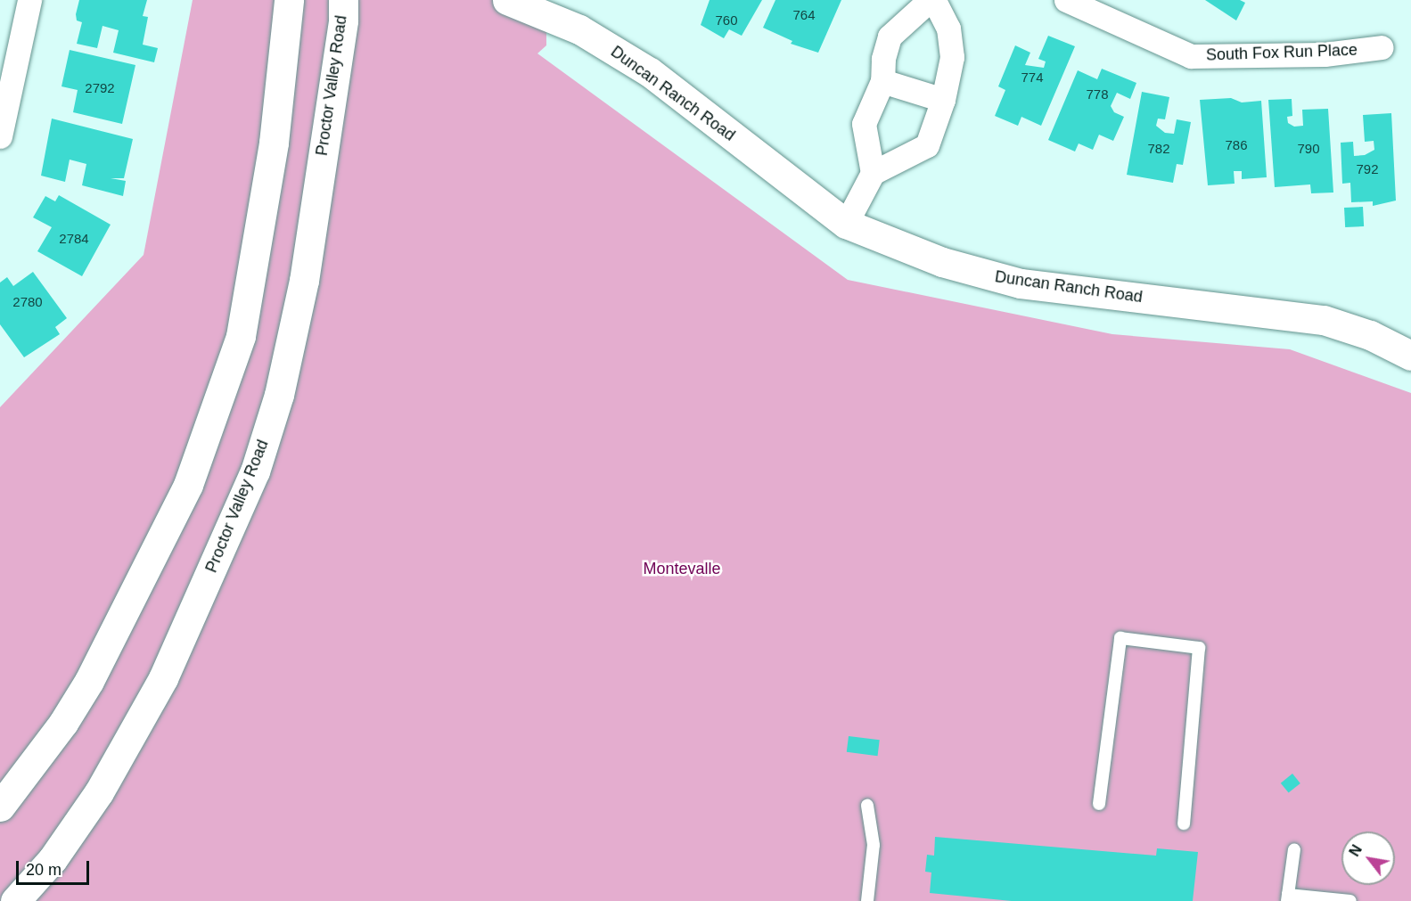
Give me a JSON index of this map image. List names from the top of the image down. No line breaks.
{"streets":{"street":["South Fox Run Place","Proctor Valley Road","Duncan Ranch Road"]},"parks":["Montevalle"],"house_numbers":["764","760","774","2792","778","786","782","790","792","2784","2780"],"scale_bar":"20 m","north":"top left"}
